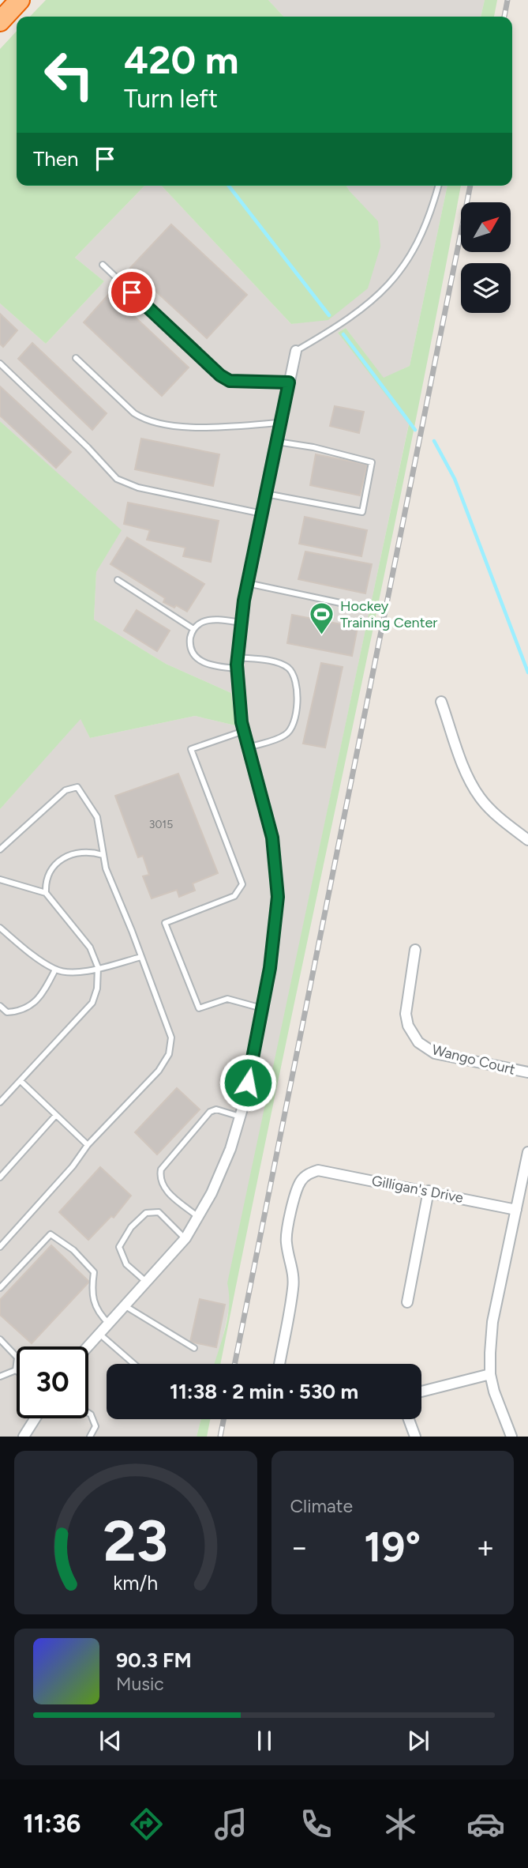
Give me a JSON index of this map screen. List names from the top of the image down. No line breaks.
{"streets":{"street":["Wango Court","Gilligan's Drive"]},"places":{"sports":["Hockey Training Center"]},"house_numbers":["3015"],"north":"top right","page":{"turn":["420 m","Turn left"],"then":"Then","limit":"30","trip":"11:38 · 2 min · 530 m","tile":"Climate","heat":["−","19°","+"],"song":["90.3 FM","Music"],"tabs":"11:36","gauge":["23","km/h"]}}
